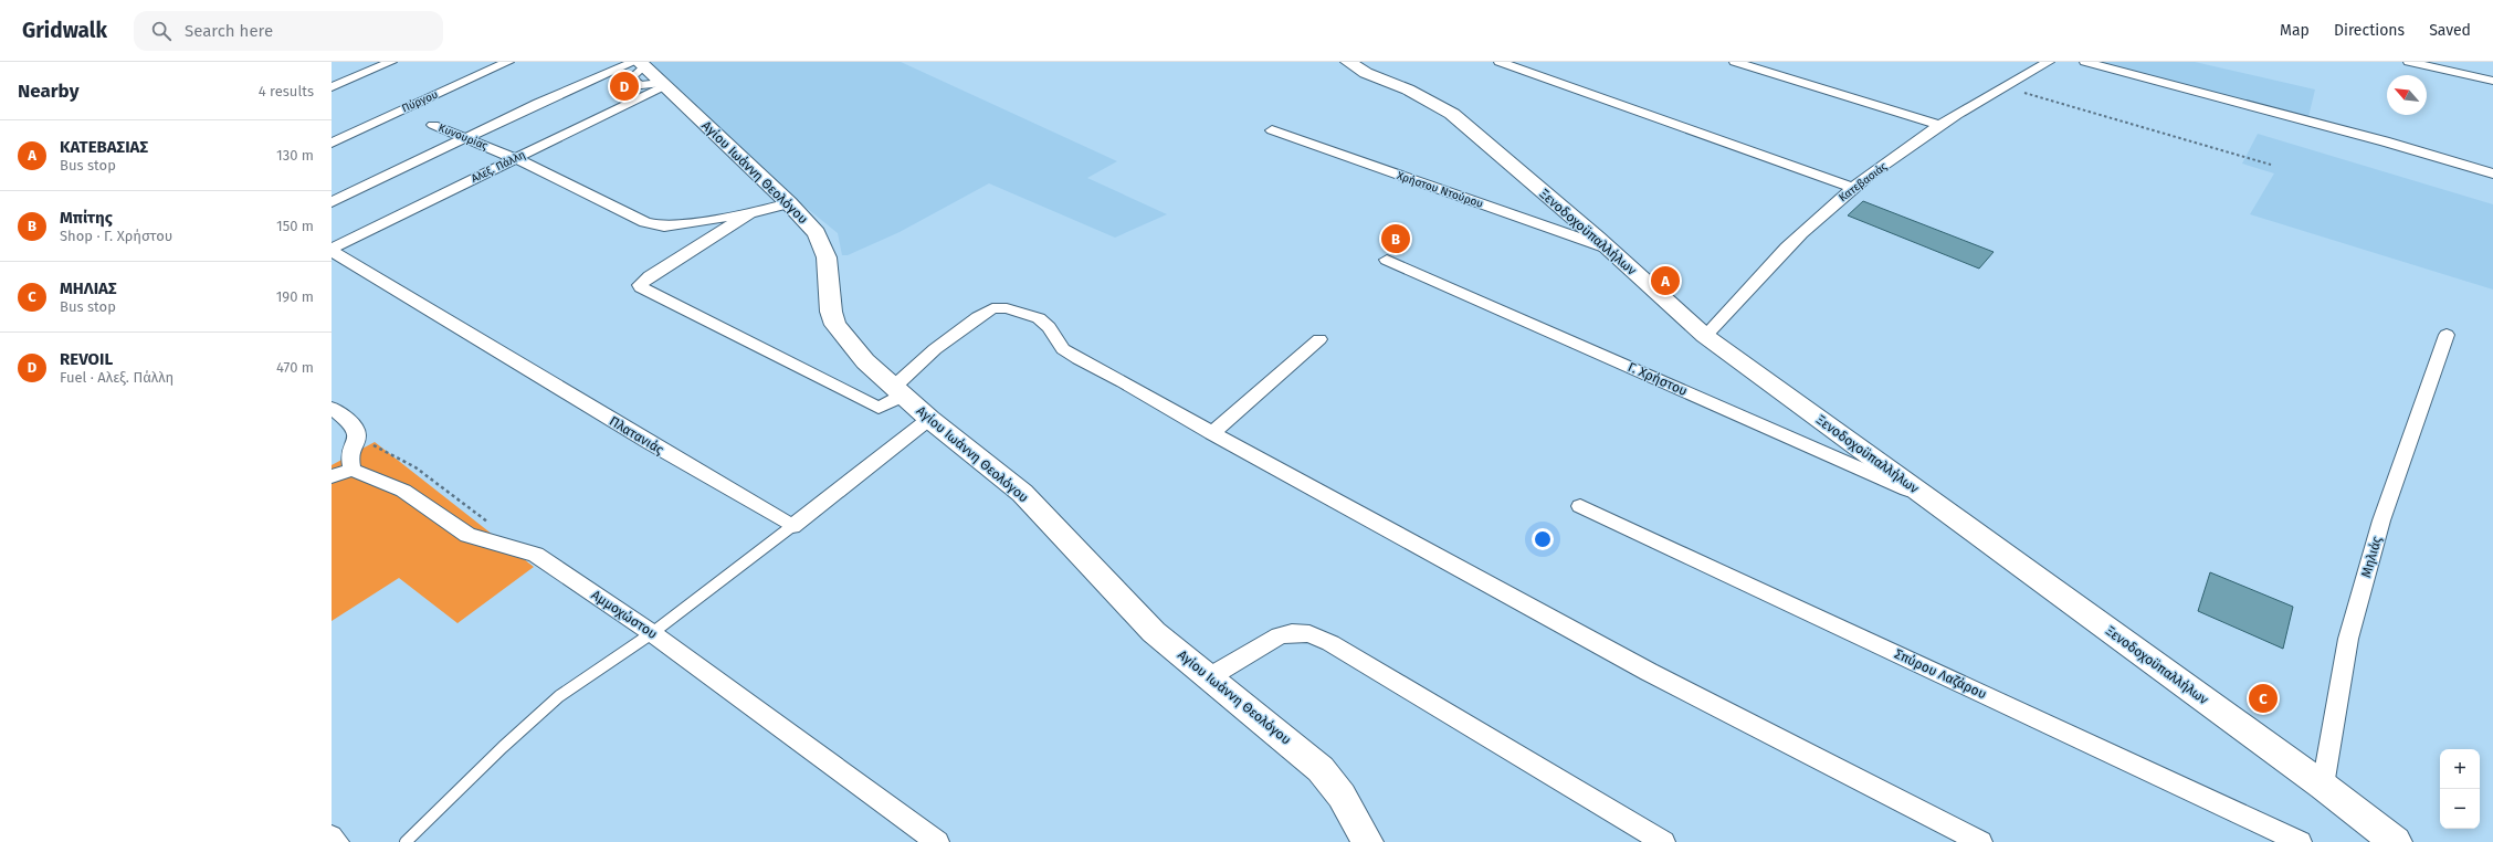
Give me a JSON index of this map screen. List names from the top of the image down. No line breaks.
{"streets":{"street":["Πύργου","Κυνουρίας","Αλεξ. Πάλλη","Αγίου Ιωάννη Θεολόγου","Κατεβασιάς","Χρήστου Ντούρου","Ξενοδοχοϋπαλλήλων","Γ. Χρήστου","Πλατανιάς","Μηλιάς","Αμμοχώστου","Σπύρου Λαζάρου"]},"crossings":[["Κυνουρίας","Αλεξ. Πάλλη"],["Αλεξ. Πάλλη","Αγίου Ιωάννη Θεολόγου"],["Αλεξ. Πάλλη","Πλατανιάς"],["Κατεβασιάς","Ξενοδοχοϋπαλλήλων"],["Χρήστου Ντούρου","Ξενοδοχοϋπαλλήλων"],["Ξενοδοχοϋπαλλήλων","Γ. Χρήστου"],["Ξενοδοχοϋπαλλήλων","Μηλιάς"]],"north":"top left","page":{"header":"Gridwalk","search":"Search here","nav":["Map","Directions","Saved"],"heading":["Nearby","4 results"],"pins":["D","B","A","C"],"list":[{"mark":"A","name":"ΚΑΤΕΒΑΣΙΑΣ","note":"Bus stop","value":"130 m"},{"mark":"B","name":"Μπίτης","note":"Shop · Γ. Χρήστου","value":"150 m"},{"mark":"C","name":"ΜΗΛΙΑΣ","note":"Bus stop","value":"190 m"},{"mark":"D","name":"REVOIL","note":"Fuel · Αλεξ. Πάλλη","value":"470 m"}],"map_buttons":["+","−"]}}
